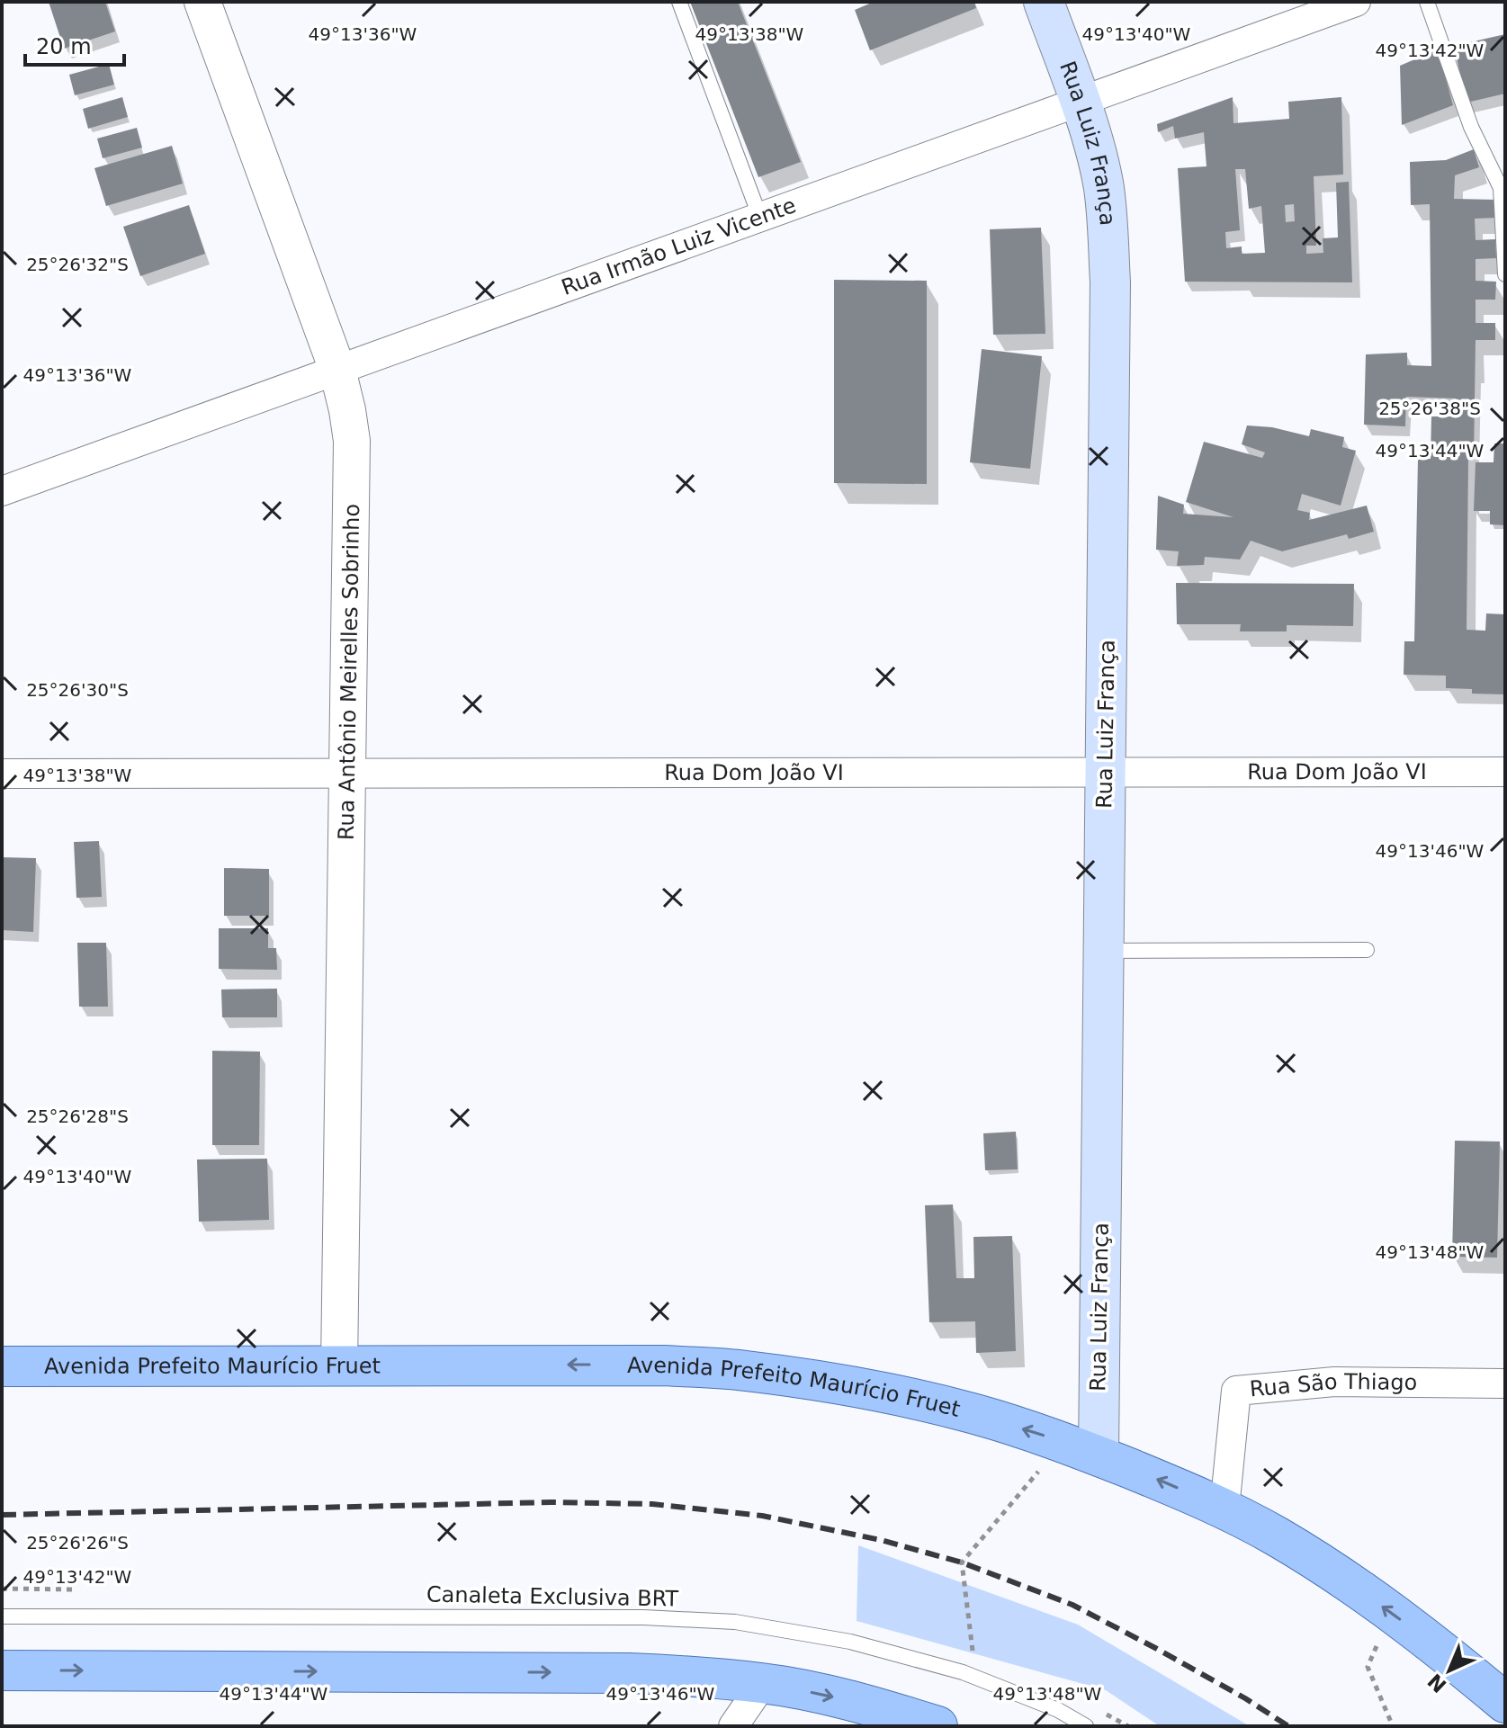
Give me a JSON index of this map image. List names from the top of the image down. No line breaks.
{"streets":{"main road":["Rua Luiz França","Avenida Prefeito Maurício Fruet"],"street":["Rua Irmão Luiz Vicente","Rua Antônio Meirelles Sobrinho","Rua Dom João VI","Rua São Thiago"],"lane":["Canaleta Exclusiva BRT"]},"crossings":[["Rua Luiz França","Rua Irmão Luiz Vicente"],["Rua Luiz França","Rua Dom João VI"],["Rua Luiz França","Avenida Prefeito Maurício Fruet"],["Rua Irmão Luiz Vicente","Rua Antônio Meirelles Sobrinho"],["Rua Antônio Meirelles Sobrinho","Rua Dom João VI"],["Rua Antônio Meirelles Sobrinho","Avenida Prefeito Maurício Fruet"],["Avenida Prefeito Maurício Fruet","Rua São Thiago"]],"scale_bar":"20 m","north":"bottom left","coordinates":["49°13'36\"W","49°13'40\"W","49°13'38\"W","49°13'42\"W","25°26'32\"S","25°26'38\"S","49°13'44\"W","25°26'30\"S","49°13'46\"W","25°26'28\"S","49°13'48\"W","25°26'26\"S"]}
